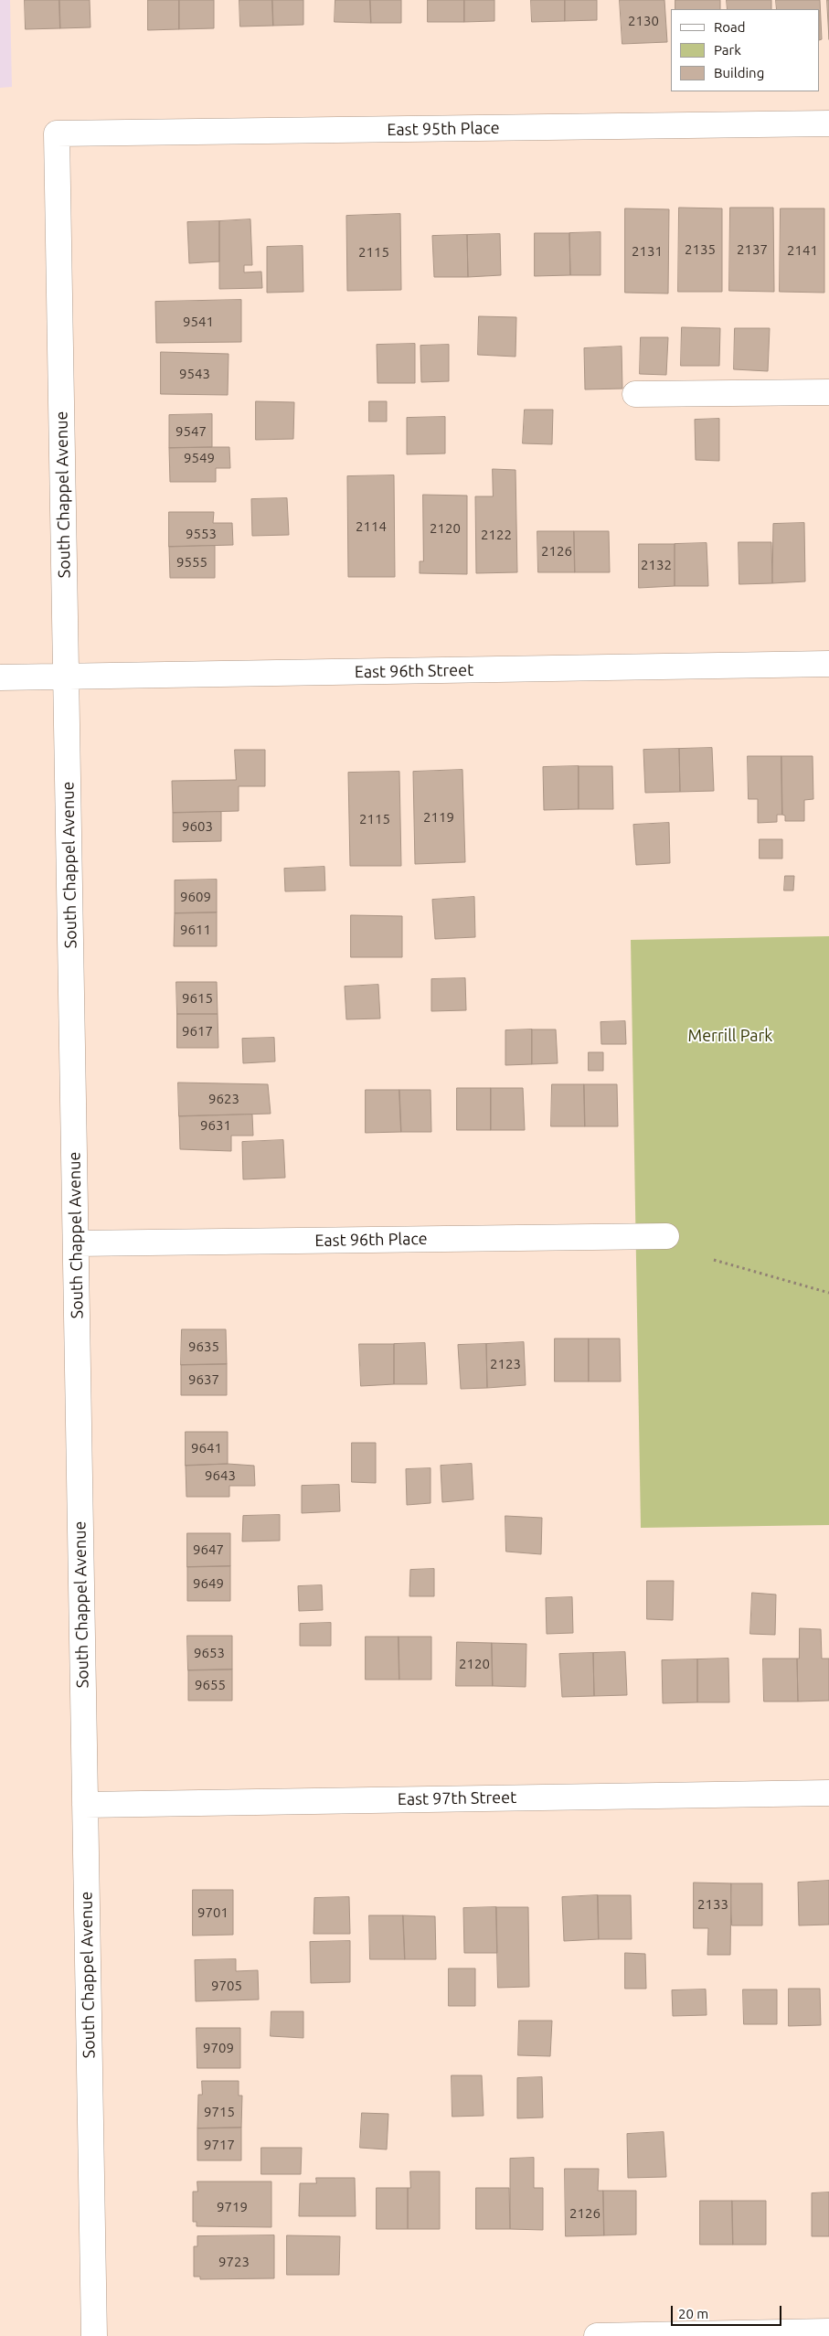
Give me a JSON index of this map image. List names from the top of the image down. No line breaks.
{"streets":{"street":["East 95th Place","South Chappel Avenue","East 96th Street","East 96th Place","East 97th Street"]},"crossings":[["East 95th Place","South Chappel Avenue"],["South Chappel Avenue","East 96th Street"],["South Chappel Avenue","East 96th Place"],["South Chappel Avenue","East 97th Street"]],"parks":["Merrill Park"],"house_numbers":["2130","2135","2137","2141","2131","2115","9541","9543","9547","9549","2114","2120","9553","2122","2126","9555","2132","2119","2115","9603","9609","9611","9615","9617","9623","9631","9635","2123","9637","9641","9643","9647","9649","9653","2120","9655","2133","9701","9705","9709","9715","9717","9719","2126","9723"],"legend":["Road","Park","Building"],"scale_bar":"20 m"}
